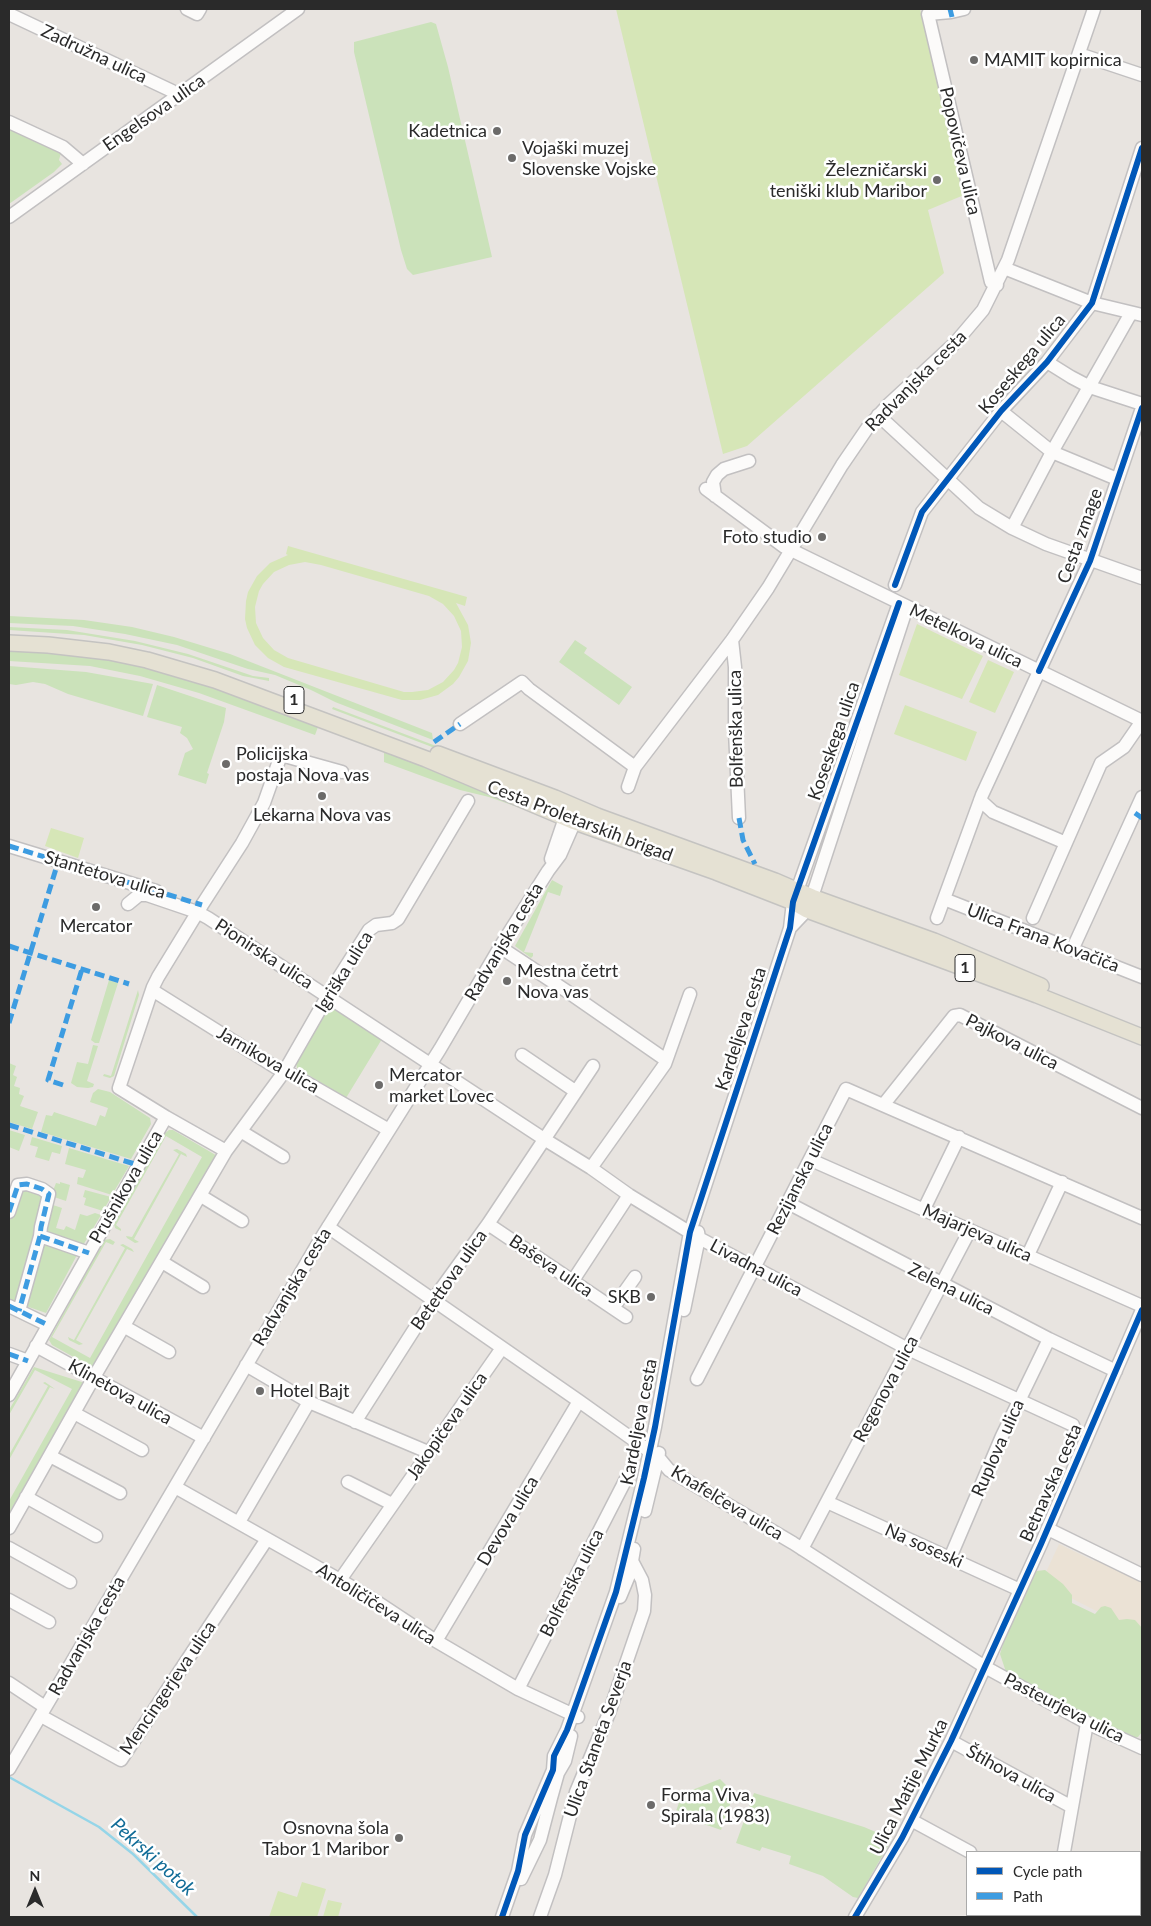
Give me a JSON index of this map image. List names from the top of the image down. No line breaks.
{"streets":{"main road":["1","Cesta Proletarskih brigad"],"street":["Zadružna ulica","Engelsova ulica","Popovičeva ulica","Koseskega ulica","Radvanjska cesta","Cesta zmage","Metelkova ulica","Bolfenška ulica","Stantetova ulica","Ulica Frana Kovačiča","Pionirska ulica","Igriška ulica","Kardeljeva cesta","Pajkova ulica","Jarnikova ulica","Rezijanska ulica","Prušnikova ulica","Majarjeva ulica","Baševa ulica","Livadna ulica","Betettova ulica","Zelena ulica","Regenova ulica","Klinetova ulica","Jakopičeva ulica","Ruplova ulica","Betnavska cesta","Knafelčeva ulica","Devova ulica","Na soseski","Antoličičeva ulica","Mencingerjeva ulica","Pasteurjeva ulica","Ulica Staneta Severja","Štihova ulica","Ulica Matije Murka"]},"crossings":[["Zadružna ulica","Engelsova ulica"],["Popovičeva ulica","Radvanjska cesta"],["Koseskega ulica","Metelkova ulica"],["Koseskega ulica","Cesta Proletarskih brigad"],["Koseskega ulica","Kardeljeva cesta"],["Radvanjska cesta","Metelkova ulica"],["Radvanjska cesta","Bolfenška ulica"],["Radvanjska cesta","Cesta Proletarskih brigad"],["Radvanjska cesta","Pionirska ulica"],["Radvanjska cesta","Jarnikova ulica"],["Radvanjska cesta","Livadna ulica"],["Radvanjska cesta","Klinetova ulica"],["Radvanjska cesta","Knafelčeva ulica"],["Radvanjska cesta","Antoličičeva ulica"],["Radvanjska cesta","Mencingerjeva ulica"],["Cesta zmage","Metelkova ulica"],["Cesta zmage","Ulica Frana Kovačiča"],["Bolfenška ulica","Antoličičeva ulica"],["Stantetova ulica","Pionirska ulica"],["Stantetova ulica","Prušnikova ulica"],["Pionirska ulica","Igriška ulica"],["Pionirska ulica","Prušnikova ulica"],["Pionirska ulica","Livadna ulica"],["Igriška ulica","Jarnikova ulica"],["Igriška ulica","Klinetova ulica"],["Kardeljeva cesta","Livadna ulica"],["Kardeljeva cesta","Knafelčeva ulica"],["Kardeljeva cesta","Antoličičeva ulica"],["Kardeljeva cesta","Ulica Staneta Severja"],["Pajkova ulica","Rezijanska ulica"],["Jarnikova ulica","Prušnikova ulica"],["Rezijanska ulica","Majarjeva ulica"],["Rezijanska ulica","Livadna ulica"],["Rezijanska ulica","Zelena ulica"],["Prušnikova ulica","Klinetova ulica"],["Majarjeva ulica","Regenova ulica"],["Majarjeva ulica","Betnavska cesta"],["Baševa ulica","Betettova ulica"],["Livadna ulica","Betettova ulica"],["Livadna ulica","Regenova ulica"],["Livadna ulica","Ruplova ulica"],["Betettova ulica","Knafelčeva ulica"],["Zelena ulica","Regenova ulica"],["Zelena ulica","Ruplova ulica"],["Zelena ulica","Betnavska cesta"],["Regenova ulica","Knafelčeva ulica"],["Regenova ulica","Na soseski"],["Jakopičeva ulica","Knafelčeva ulica"],["Jakopičeva ulica","Antoličičeva ulica"],["Ruplova ulica","Na soseski"],["Betnavska cesta","Knafelčeva ulica"],["Betnavska cesta","Na soseski"],["Betnavska cesta","Pasteurjeva ulica"],["Betnavska cesta","Ulica Matije Murka"],["Knafelčeva ulica","Devova ulica"],["Knafelčeva ulica","Pasteurjeva ulica"],["Knafelčeva ulica","Ulica Matije Murka"],["Devova ulica","Antoličičeva ulica"],["Antoličičeva ulica","Mencingerjeva ulica"],["Pasteurjeva ulica","Ulica Matije Murka"],["Štihova ulica","Ulica Matije Murka"]],"water":["Pekrski potok"],"places":["MAMIT kopirnica","Kadetnica","Vojaški muzej Slovenske Vojske","Železničarski teniški klub Maribor","Foto studio","Policijska postaja Nova vas","Lekarna Nova vas","Mercator","Mestna četrt Nova vas","Mercator market Lovec","SKB","Hotel Bajt","Forma Viva, Spirala (1983)","Osnovna šola Tabor 1 Maribor"],"legend":["Cycle path","Path"],"north":"top"}
